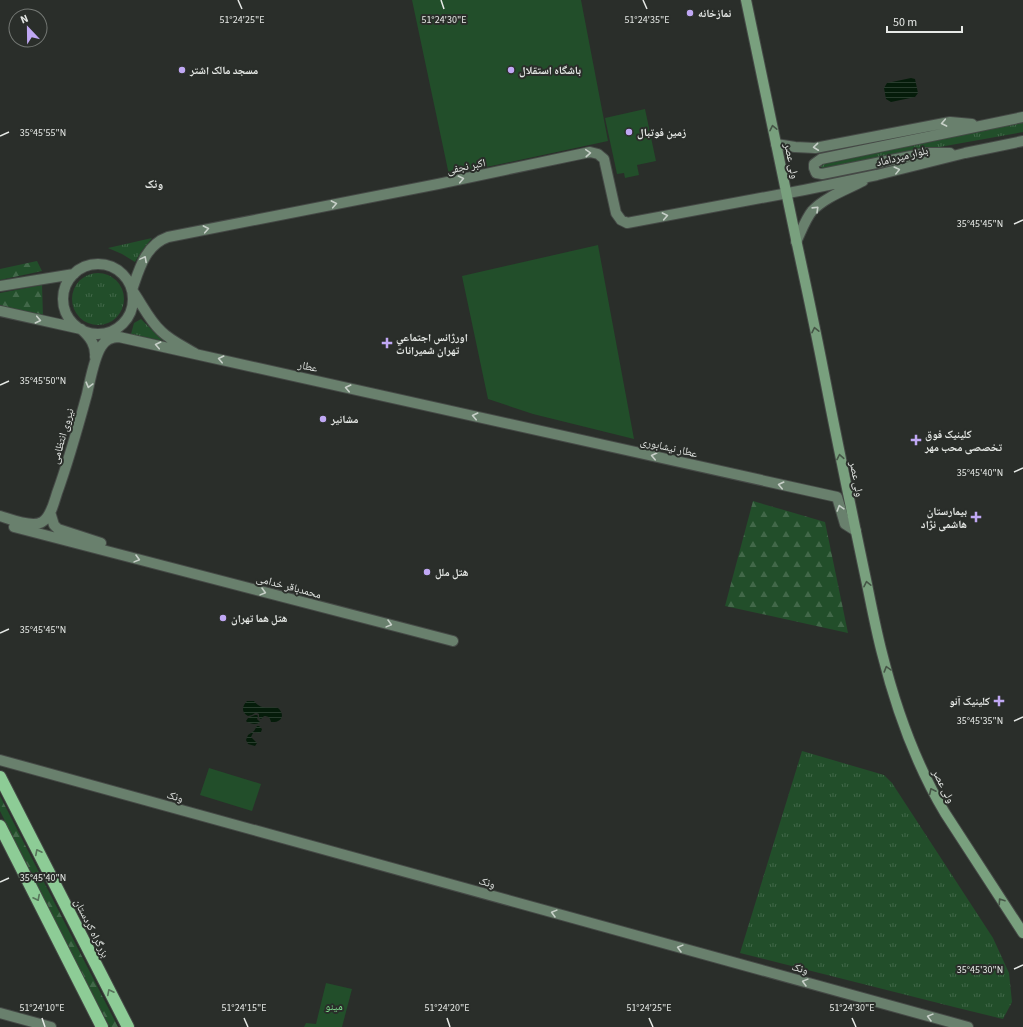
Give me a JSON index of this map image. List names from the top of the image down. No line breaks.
{"streets":{"highway":["بزرگراه کردستان"],"main road":["بلوار میرداماد","ولی عصر","اکبر نجفی","عطار","نیروی انتظامی","عطار نیشابوری","محمدباقر خدامی","ونک"]},"crossings":[["بلوار میرداماد","ولی عصر"],["بلوار میرداماد","اکبر نجفی"],["ولی عصر","اکبر نجفی"],["ولی عصر","عطار نیشابوری"],["اکبر نجفی","نیروی انتظامی"],["عطار","نیروی انتظامی"],["عطار","عطار نیشابوری"],["نیروی انتظامی","محمدباقر خدامی"]],"one_way":["ولی عصر","اکبر نجفی","عطار","نیروی انتظامی","عطار نیشابوری","محمدباقر خدامی","ونک"],"districts":["ونک"],"parks":["مینو"],"places":{"other":["نمازخانه","مسجد مالک اشتر","باشگاه استقلال","زمین فوتبال","مشانیر","هتل ملل","هتل هما تهران"],"health":["اورژانس اجتماعي تهران شميرانات","کلینیک فوق تخصصی محب مهر","بیمارستان هاشمی نژاد","کلینیک آنو"]},"scale_bar":"50 m","north":"top","coordinates":["51°24'25\"E","51°24'30\"E","51°24'35\"E","35°45'55\"N","35°45'45\"N","35°45'50\"N","35°45'40\"N","35°45'35\"N","35°45'30\"N","51°24'10\"E","51°24'15\"E","51°24'20\"E"]}
